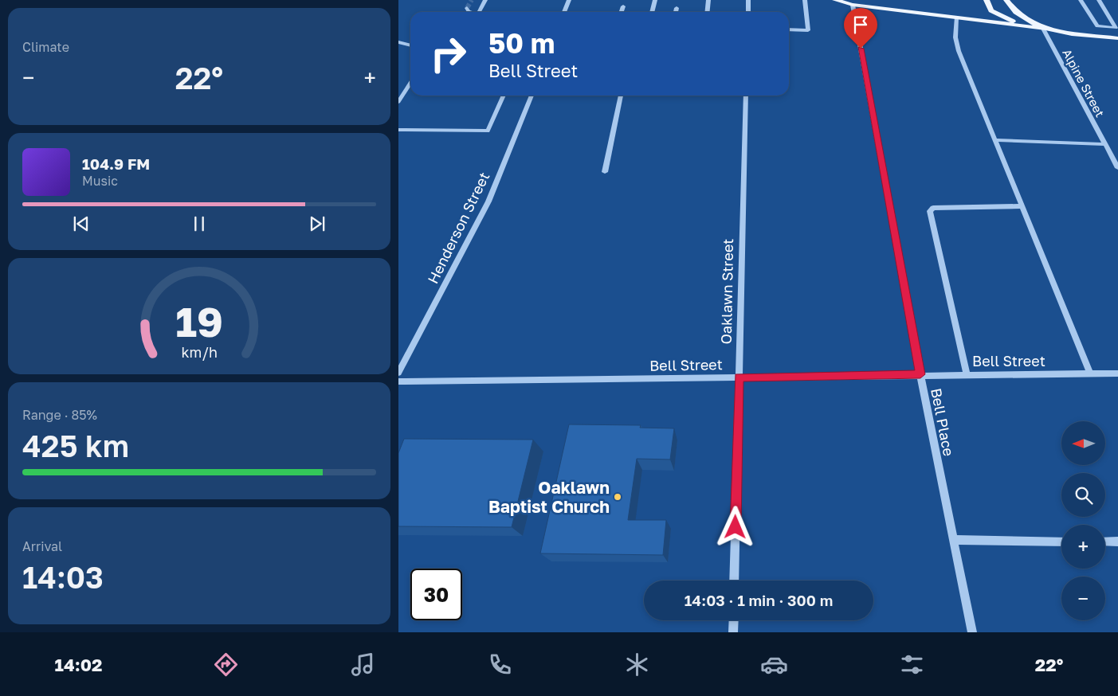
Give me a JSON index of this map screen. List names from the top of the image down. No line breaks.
{"streets":{"street":["Alpine Street","Henderson Street","Oaklawn Street","Bell Street","Bell Place"]},"crossings":[["Oaklawn Street","Bell Street"],["Bell Street","Bell Place"]],"places":["Oaklawn Baptist Church"],"north":"left","page":{"tile":["Climate",["Range · 85%","425 km"],["Arrival","14:03"]],"turn":["50 m","Bell Street"],"heat":["−","22°","+"],"song":["104.9 FM","Music"],"map_buttons":["+","−"],"limit":"30","trip":"14:03 · 1 min · 300 m","tabs":["14:02","22°"],"gauge":["19","km/h"]}}
